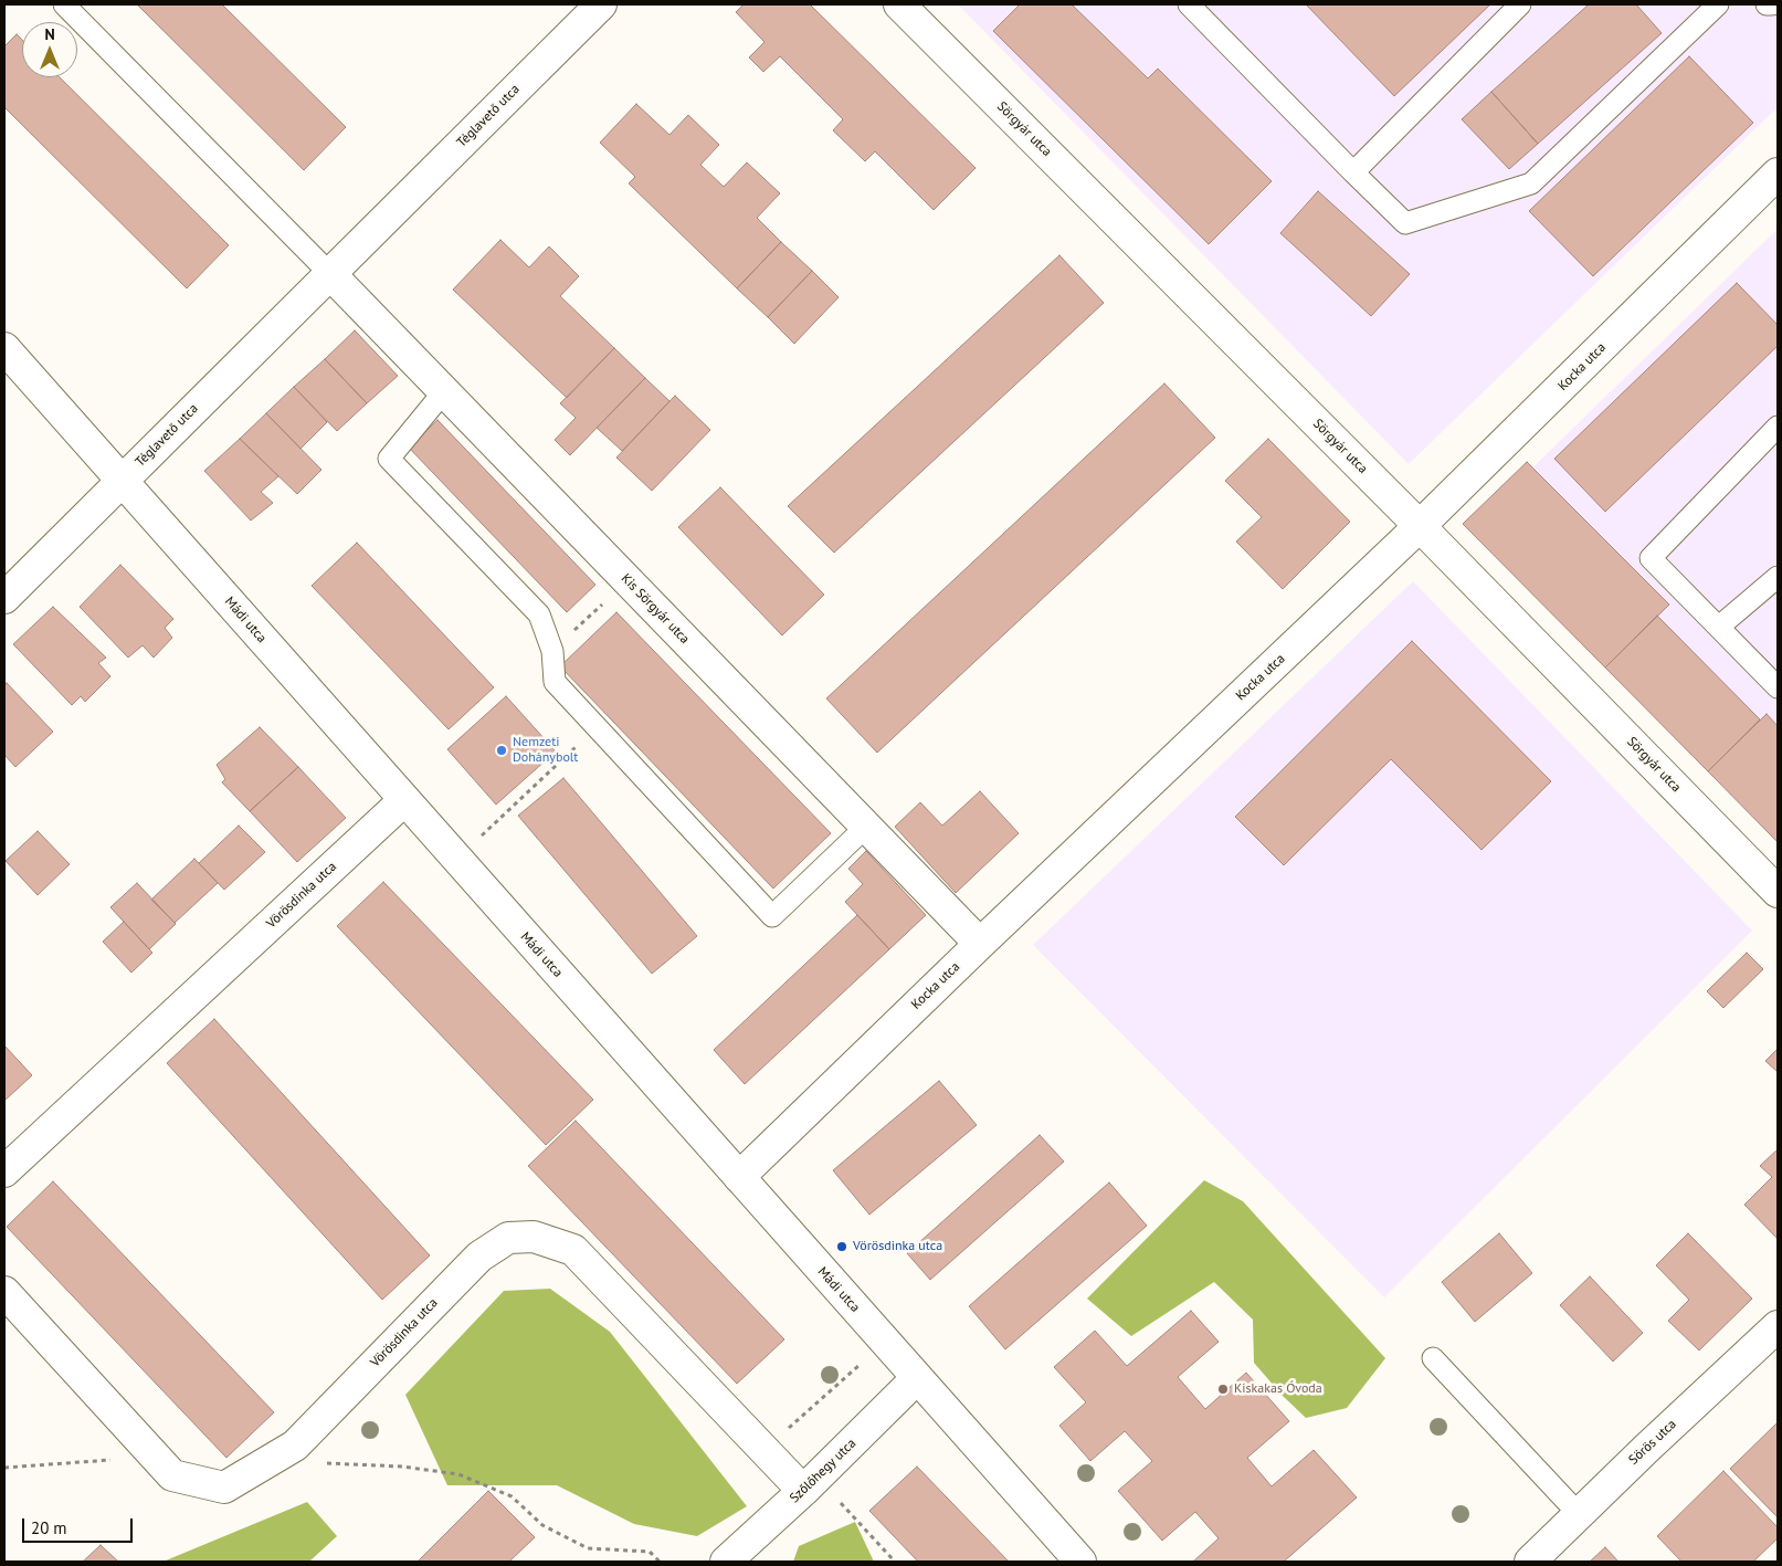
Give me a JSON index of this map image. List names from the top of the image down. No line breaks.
{"streets":{"street":["Téglavető utca","Sörgyár utca","Kocka utca","Kis Sörgyár utca","Mádi utca","Vörösdinka utca","Sörös utca","Szőlőhegy utca"]},"crossings":[["Téglavető utca","Kis Sörgyár utca"],["Téglavető utca","Mádi utca"],["Sörgyár utca","Kocka utca"],["Kocka utca","Kis Sörgyár utca"],["Kocka utca","Mádi utca"],["Mádi utca","Vörösdinka utca"],["Mádi utca","Szőlőhegy utca"],["Vörösdinka utca","Szőlőhegy utca"]],"places":["Nemzeti Dohánybolt","Vörösdinka utca","Kiskakas Óvoda"],"scale_bar":"20 m","north":"top"}
